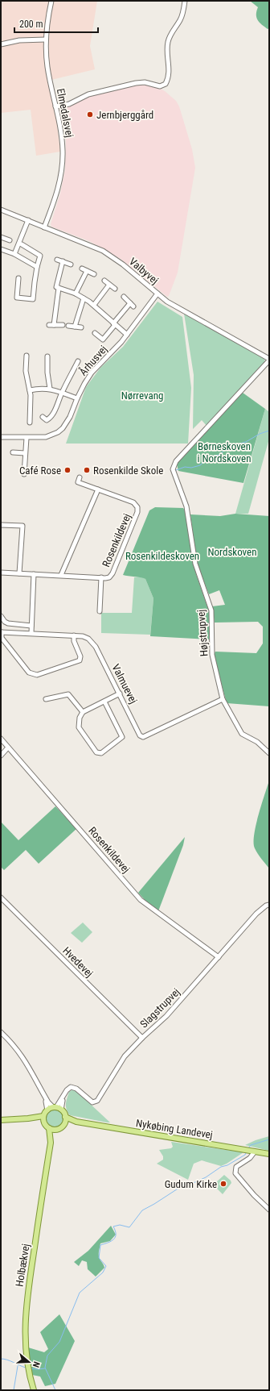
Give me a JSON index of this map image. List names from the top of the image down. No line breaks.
{"streets":{"main road":["Nykøbing Landevej","Holbækvej"],"street":["Elmedalsvej","Valbyvej","Århusvej","Rosenkildevej","Højstrupvej","Valmuevej","Hvedevej","Slagstrupvej"]},"crossings":[["Elmedalsvej","Valbyvej"],["Valbyvej","Århusvej"],["Valbyvej","Højstrupvej"],["Rosenkildevej","Slagstrupvej"],["Højstrupvej","Valmuevej"],["Hvedevej","Slagstrupvej"],["Slagstrupvej","Nykøbing Landevej"],["Slagstrupvej","Holbækvej"],["Nykøbing Landevej","Holbækvej"]],"parks":["Nørrevang","Børneskoven i Nordskoven","Nordskoven","Rosenkildeskoven"],"places":["Jernbjerggård","Café Rose","Rosenkilde Skole","Gudum Kirke"],"scale_bar":"200 m","north":"right"}
